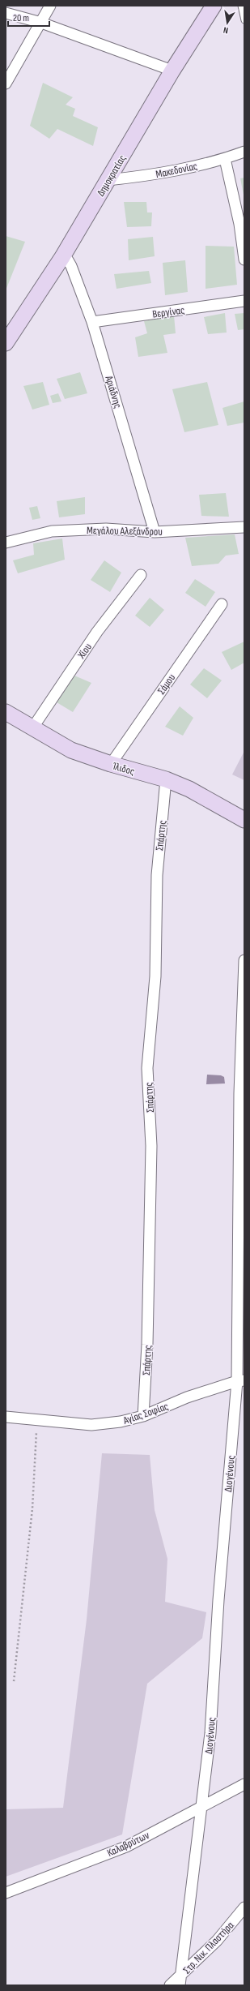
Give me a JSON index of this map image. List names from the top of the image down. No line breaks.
{"streets":{"street":["Μακεδονίας","Δημοκρατίας","Βεργίνας","Αριάδνης","Μεγάλου Αλεξάνδρου","Χίου","Σάμου","Ίλιδος","Σπάρτης","Αγίας Σοφίας","Διογένους","Καλαβρύτων","Στρ. Νικ. Πλαστήρα"]},"crossings":[["Μακεδονίας","Δημοκρατίας"],["Δημοκρατίας","Αριάδνης"],["Βεργίνας","Αριάδνης"],["Αριάδνης","Μεγάλου Αλεξάνδρου"],["Χίου","Ίλιδος"],["Σάμου","Ίλιδος"],["Ίλιδος","Σπάρτης"],["Σπάρτης","Αγίας Σοφίας"],["Αγίας Σοφίας","Διογένους"],["Διογένους","Καλαβρύτων"],["Διογένους","Στρ. Νικ. Πλαστήρα"]],"scale_bar":"20 m","north":"bottom"}
